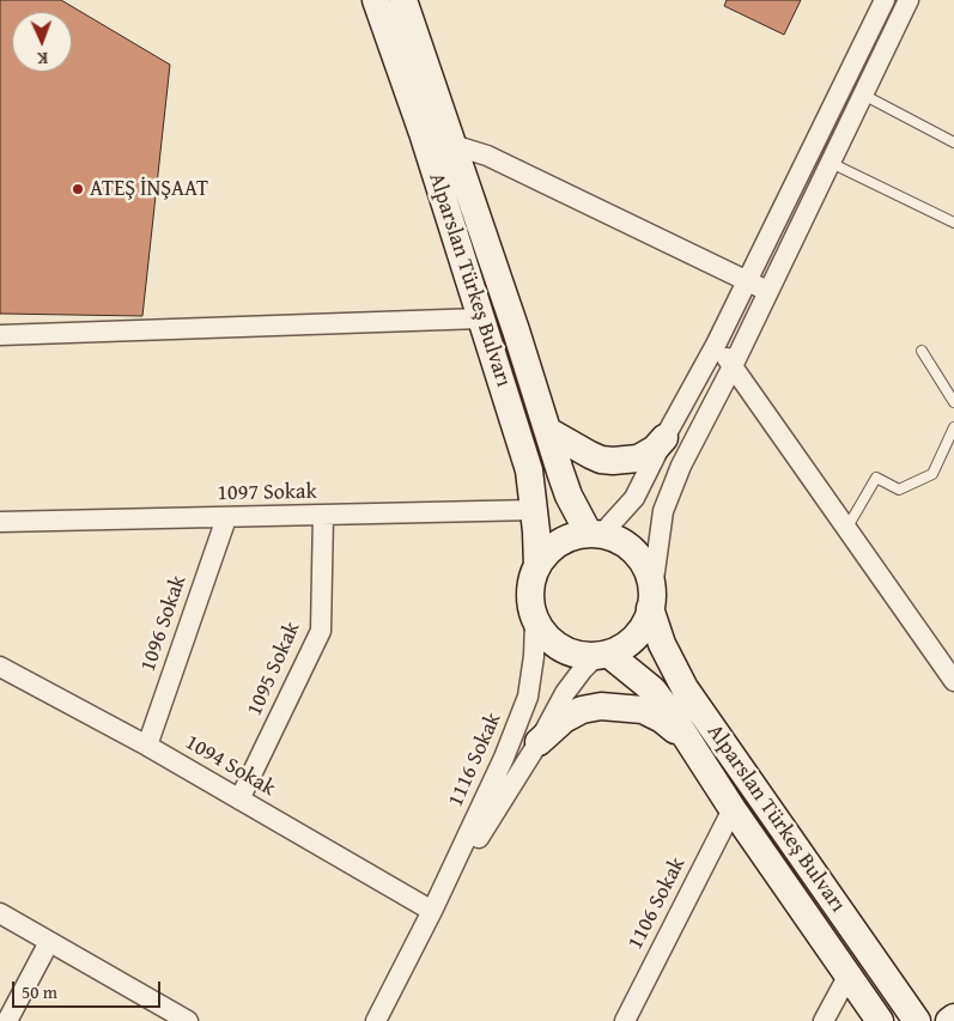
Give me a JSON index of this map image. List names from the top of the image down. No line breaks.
{"streets":{"main road":["Alparslan Türkeş Bulvarı"],"street":["1097 Sokak","1096 Sokak","1095 Sokak","1116 Sokak","1094 Sokak","1106 Sokak"]},"crossings":[["Alparslan Türkeş Bulvarı","1097 Sokak"],["Alparslan Türkeş Bulvarı","1116 Sokak"],["Alparslan Türkeş Bulvarı","1106 Sokak"],["1097 Sokak","1096 Sokak"],["1097 Sokak","1095 Sokak"],["1096 Sokak","1094 Sokak"],["1095 Sokak","1094 Sokak"],["1116 Sokak","1094 Sokak"]],"places":["ATEŞ İNŞAAT"],"scale_bar":"50 m","north":"bottom"}
